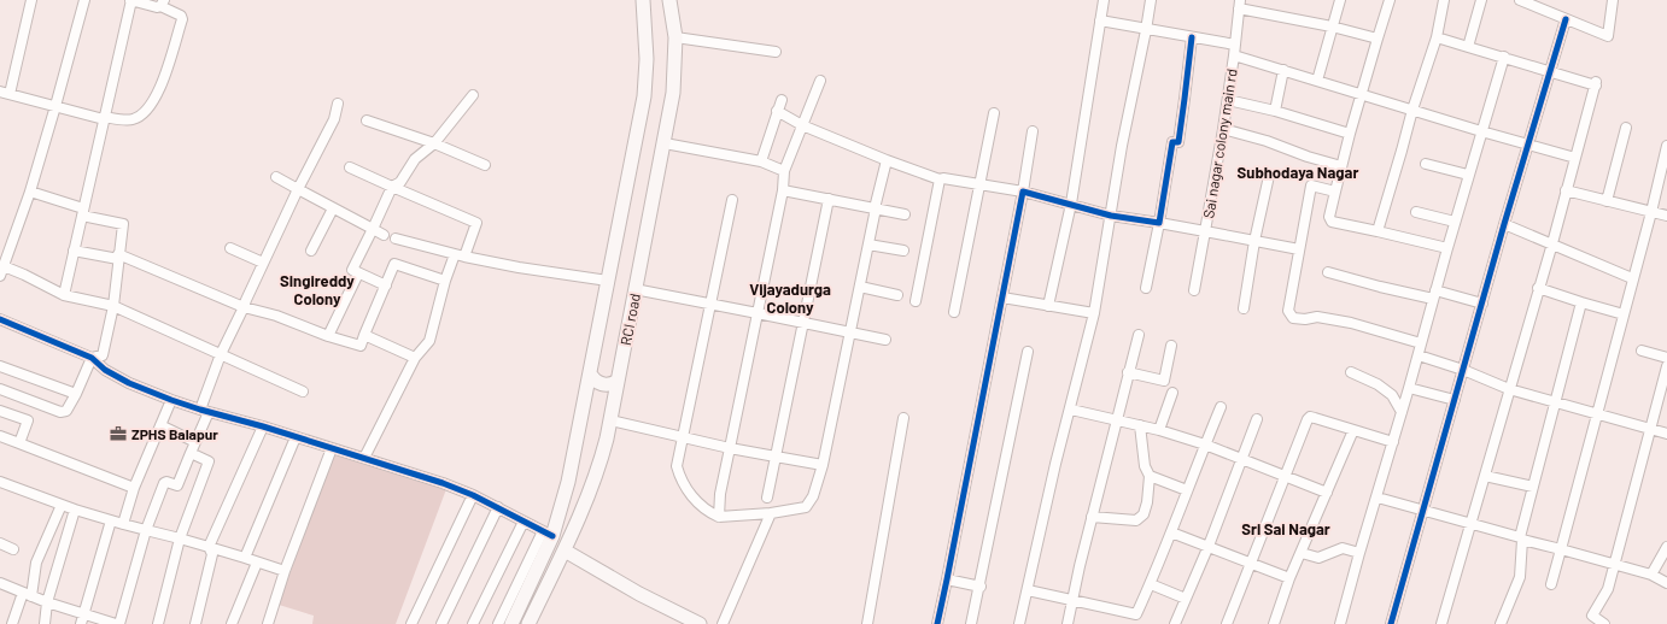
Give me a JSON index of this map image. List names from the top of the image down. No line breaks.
{"streets":{"main road":["RCI road"],"street":["Sai nagar colony main rd"]},"districts":["Subhodaya Nagar","Singireddy Colony","Vijayadurga Colony","Sri Sai Nagar"],"places":{"office":["ZPHS Balapur"]}}
